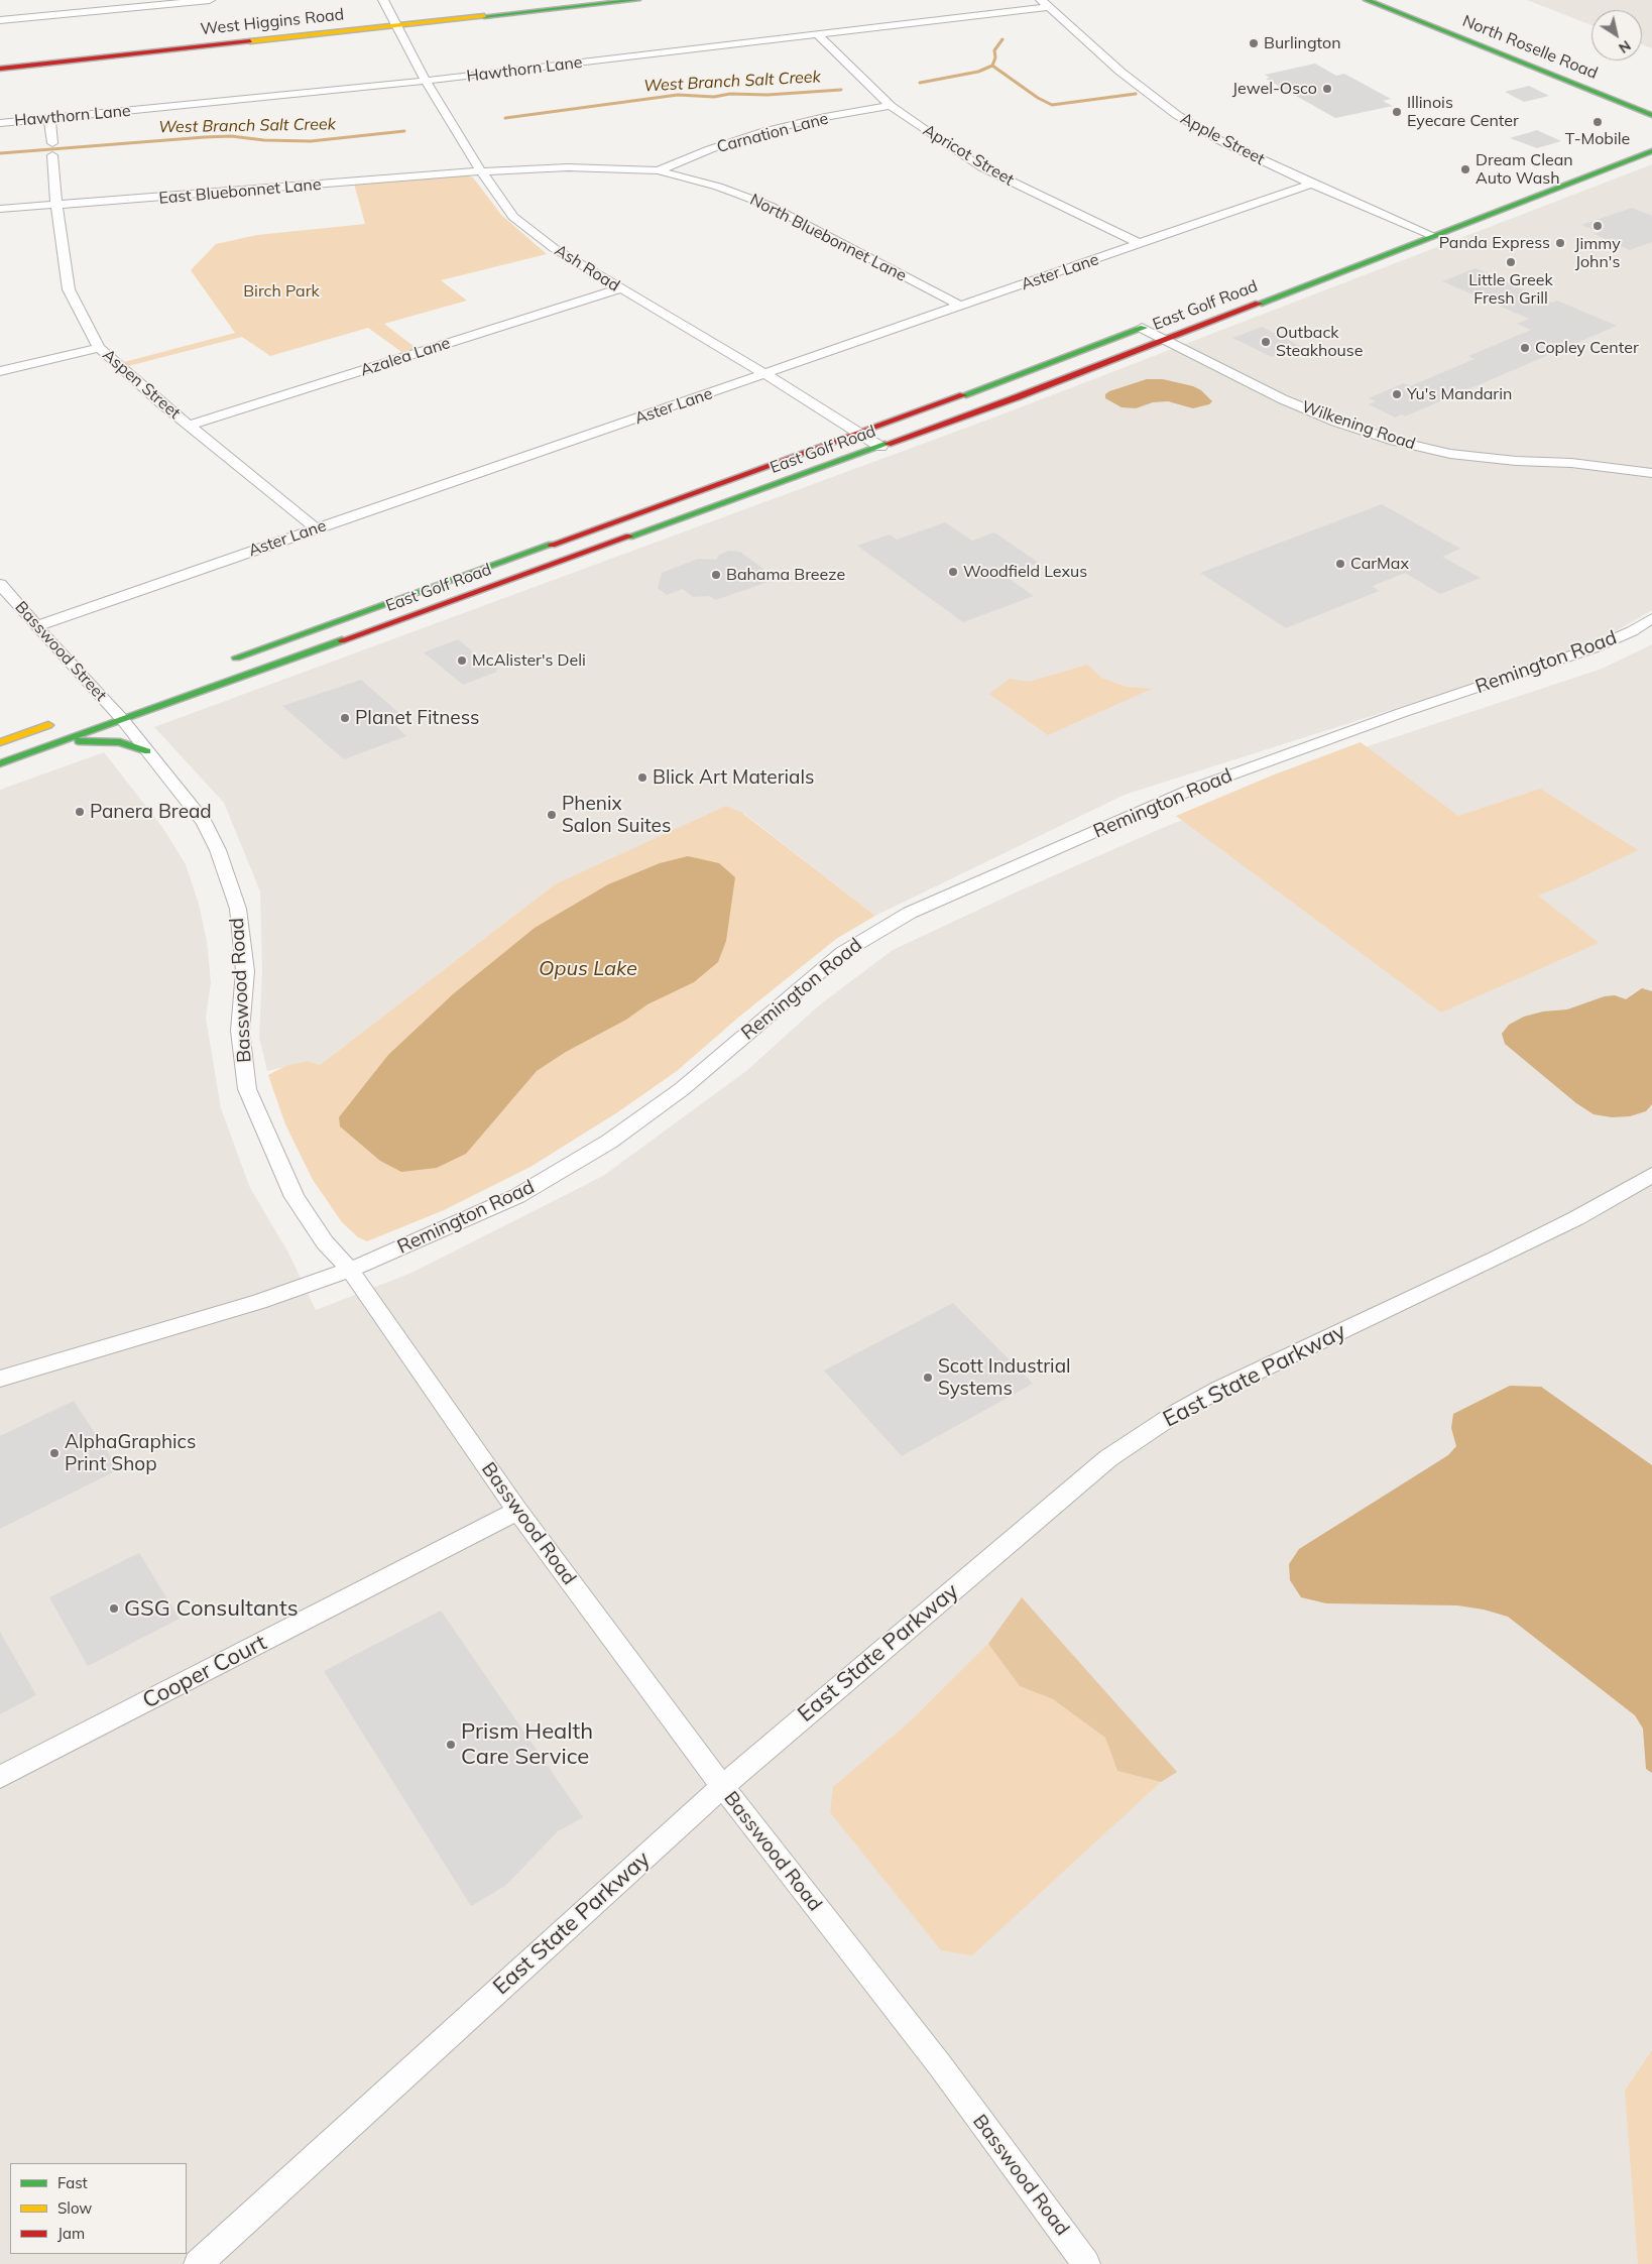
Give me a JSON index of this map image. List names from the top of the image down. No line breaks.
{"streets":{"main road":["West Higgins Road","North Roselle Road","East Golf Road"],"street":["Hawthorn Lane","Carnation Lane","Apple Street","Apricot Street","East Bluebonnet Lane","North Bluebonnet Lane","Ash Road","Aster Lane","Azalea Lane","Aspen Street","Wilkening Road","Basswood Street","Remington Road","Basswood Road","East State Parkway","Cooper Court"]},"crossings":[["West Higgins Road","Ash Road"],["Hawthorn Lane","Apple Street"],["Hawthorn Lane","Apricot Street"],["Hawthorn Lane","Ash Road"],["Hawthorn Lane","Aspen Street"],["Carnation Lane","Apricot Street"],["Carnation Lane","North Bluebonnet Lane"],["Apple Street","Aster Lane"],["Apple Street","East Golf Road"],["Apricot Street","Aster Lane"],["East Bluebonnet Lane","North Bluebonnet Lane"],["East Bluebonnet Lane","Ash Road"],["East Bluebonnet Lane","Aspen Street"],["North Bluebonnet Lane","Ash Road"],["North Bluebonnet Lane","Aster Lane"],["Ash Road","Aster Lane"],["Ash Road","East Golf Road"],["Ash Road","Azalea Lane"],["Aster Lane","Aspen Street"],["Aster Lane","Basswood Street"],["East Golf Road","Wilkening Road"],["East Golf Road","Basswood Street"],["East Golf Road","Basswood Road"],["Azalea Lane","Aspen Street"],["Basswood Street","Basswood Road"],["Remington Road","Basswood Road"],["Basswood Road","East State Parkway"],["Basswood Road","Cooper Court"]],"water":["West Branch Salt Creek","Opus Lake"],"parks":["Birch Park"],"places":["Burlington","Jewel-Osco","Illinois Eyecare Center","T-Mobile","Dream Clean Auto Wash","Jimmy John's","Panda Express","Little Greek Fresh Grill","Outback Steakhouse","Copley Center","Yu's Mandarin","CarMax","Woodfield Lexus","Bahama Breeze","McAlister's Deli","Planet Fitness","Blick Art Materials","Panera Bread","Phenix Salon Suites","Scott Industrial Systems","AlphaGraphics Print Shop","GSG Consultants","Prism Health Care Service"],"legend":["Fast","Slow","Jam"],"north":"bottom right"}
